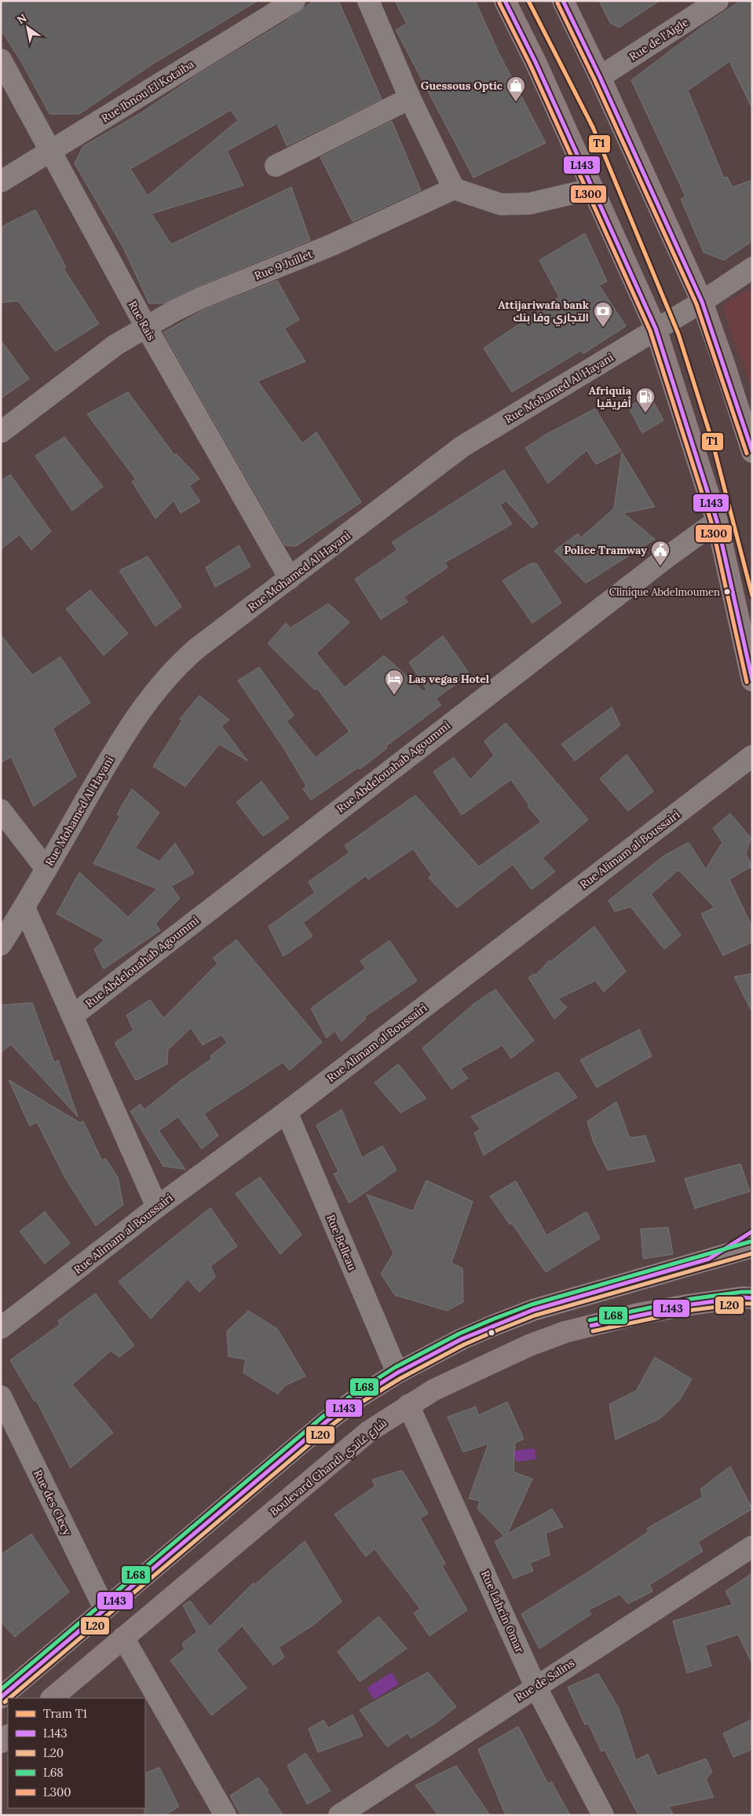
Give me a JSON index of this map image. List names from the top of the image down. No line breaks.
{"streets":{"main road":["Boulevard Ghandi شارع غاندي"],"street":["Rue de l'Aigle","Rue Ibnou El Kotaiba","Rue 9 Juillet","Rue Rais","Rue Mohamed Al Hayani","Rue Abdelouahab Agoummi","Rue Alimam al Boussairi","Rue Belleau","Rue des Clecy","Rue Lahcin Omar","Rue de Salins"]},"crossings":[["Rue Ibnou El Kotaiba","Rue Rais"],["Rue 9 Juillet","Rue Rais"],["Rue Rais","Rue Mohamed Al Hayani"],["Rue Alimam al Boussairi","Rue Belleau"],["Boulevard Ghandi شارع غاندي","Rue Lahcin Omar"],["Rue Lahcin Omar","Rue de Salins"]],"places":{"shop":["Guessous Optic"],"bank":["Attijariwafa bank التجاري وفا بنك"],"fuel station":["Afriquia أفريقيا"],"public building":["Police Tramway"],"other":["Clinique Abdelmoumen"],"hotel":["Las vegas Hotel"]},"lines":["tram line T1","transit line L143","transit line L300","transit line L68","transit line L20"],"legend":["Tram T1","L143","L20","L68","L300"],"north":"top left"}
